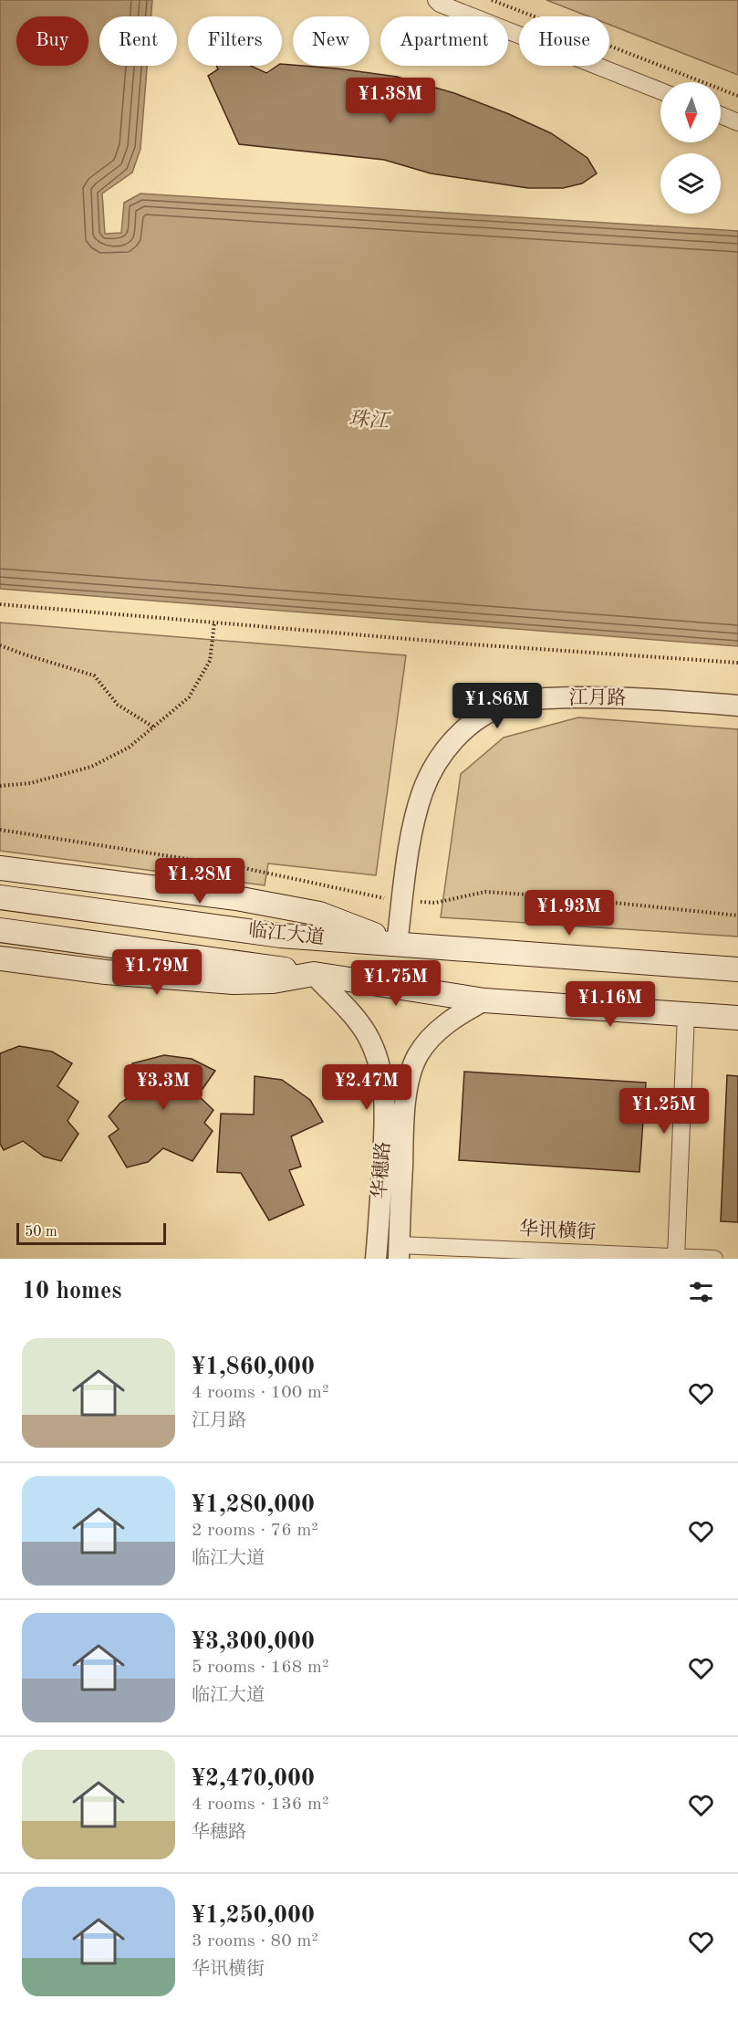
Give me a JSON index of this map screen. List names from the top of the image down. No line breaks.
{"streets":{"main road":["临江大道"],"street":["江月路","华穗路","华讯横街"]},"crossings":[["江月路","临江大道"],["临江大道","华穗路"],["华穗路","华讯横街"]],"water":["珠江"],"scale_bar":"50 m","north":"bottom","page":{"chip":["Buy","Rent","Filters","New","Apartment","House"],"price":["¥1.38M","¥1.86M","¥1.28M","¥1.93M","¥1.79M","¥1.75M","¥1.16M","¥3.3M","¥2.47M","¥1.25M"],"scale":"50 m","heading":"10 homes","list":[{"name":"¥1,860,000","note":"4 rooms · 100 m² · 江月路"},{"name":"¥1,280,000","note":"2 rooms · 76 m² · 临江大道"},{"name":"¥3,300,000","note":"5 rooms · 168 m² · 临江大道"},{"name":"¥2,470,000","note":"4 rooms · 136 m² · 华穗路"},{"name":"¥1,250,000","note":"3 rooms · 80 m² · 华讯横街"}]}}
